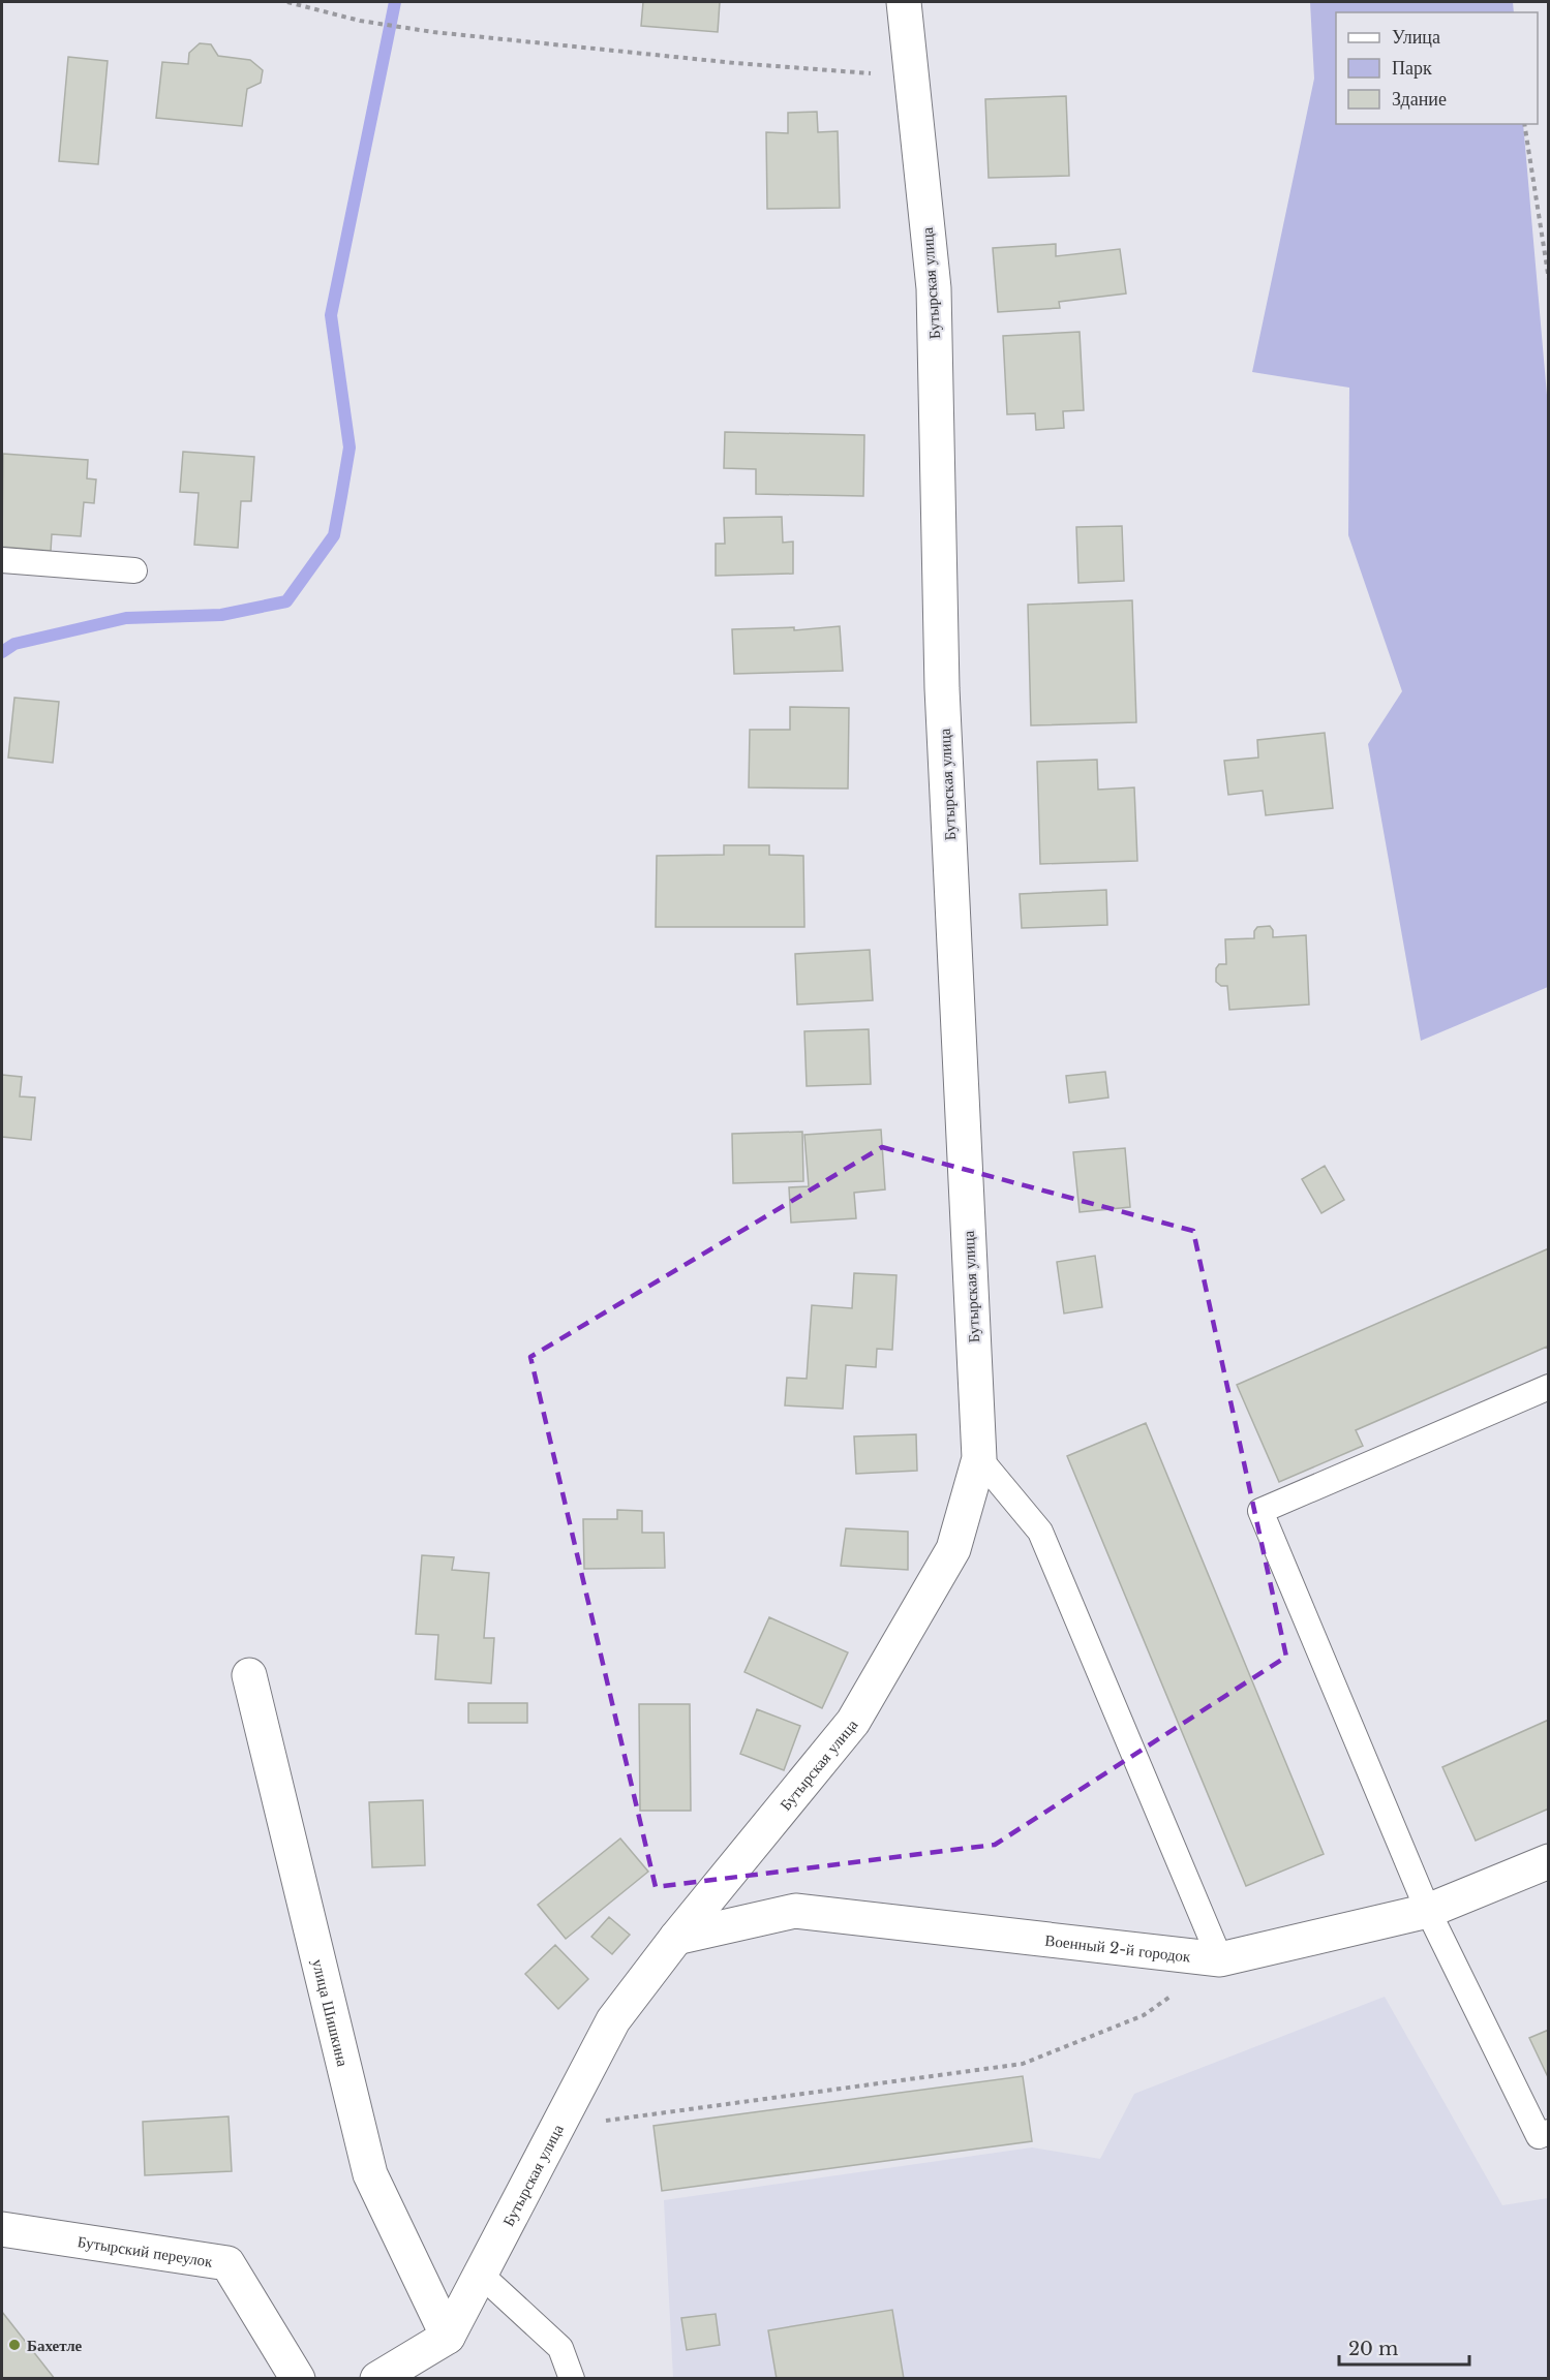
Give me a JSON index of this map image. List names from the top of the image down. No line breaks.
{"streets":{"street":["Бутырская улица","Военный 2-й городок","улица Шишкина","Бутырский переулок"]},"crossings":[["Бутырская улица","Военный 2-й городок"],["Бутырская улица","улица Шишкина"]],"places":["Бахетле"],"legend":["Улица","Парк","Здание"],"scale_bar":"20 m"}
